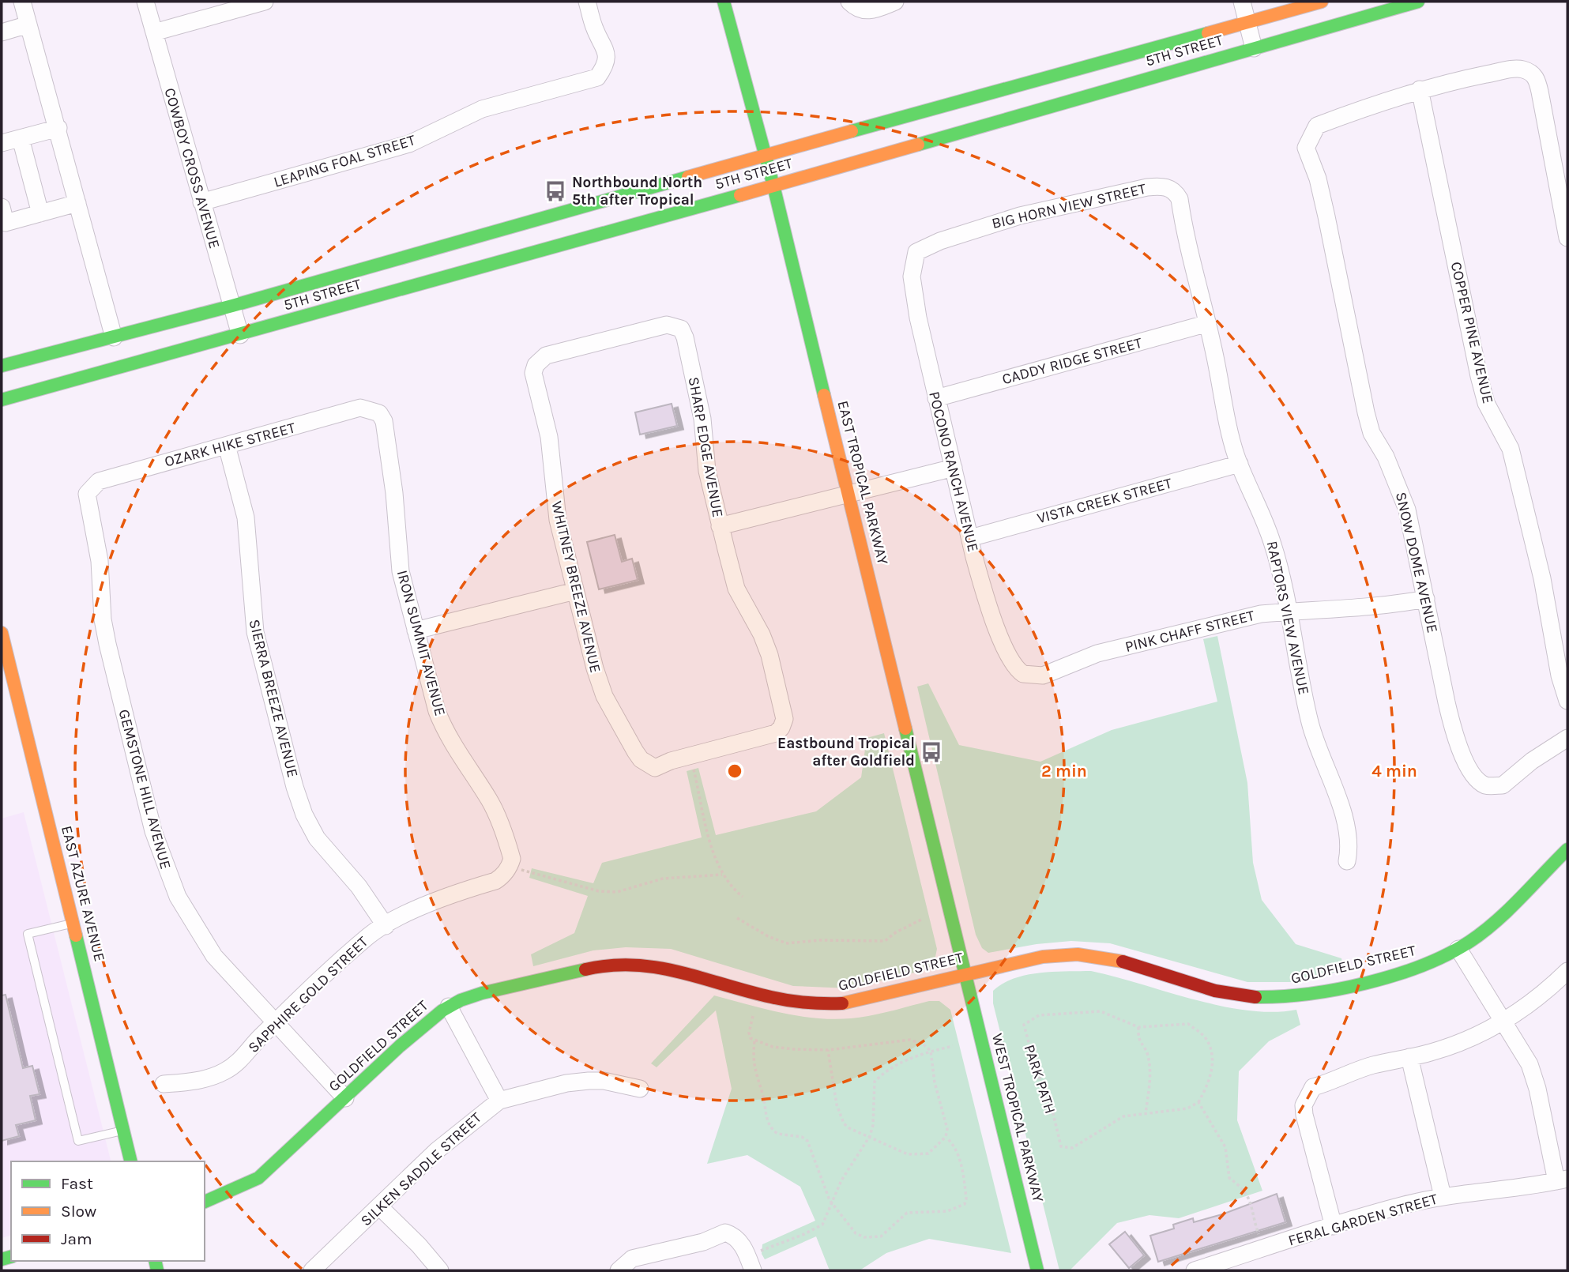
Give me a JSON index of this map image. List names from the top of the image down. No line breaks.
{"streets":{"main road":["5TH STREET","EAST TROPICAL PARKWAY","EAST AZURE AVENUE","GOLDFIELD STREET","WEST TROPICAL PARKWAY"],"street":["LEAPING FOAL STREET","COWBOY CROSS AVENUE","BIG HORN VIEW STREET","COPPER PINE AVENUE","CADDY RIDGE STREET","OZARK HIKE STREET","SHARP EDGE AVENUE","POCONO RANCH AVENUE","VISTA CREEK STREET","SNOW DOME AVENUE","WHITNEY BREEZE AVENUE","RAPTORS VIEW AVENUE","PINK CHAFF STREET","IRON SUMMIT AVENUE","SIERRA BREEZE AVENUE","GEMSTONE HILL AVENUE","SAPPHIRE GOLD STREET","SILKEN SADDLE STREET","FERAL GARDEN STREET"],"path":["PARK PATH"]},"crossings":[["5TH STREET","COWBOY CROSS AVENUE"],["5TH STREET","EAST TROPICAL PARKWAY"],["LEAPING FOAL STREET","COWBOY CROSS AVENUE"],["BIG HORN VIEW STREET","POCONO RANCH AVENUE"],["BIG HORN VIEW STREET","RAPTORS VIEW AVENUE"],["COPPER PINE AVENUE","SNOW DOME AVENUE"],["CADDY RIDGE STREET","POCONO RANCH AVENUE"],["CADDY RIDGE STREET","RAPTORS VIEW AVENUE"],["OZARK HIKE STREET","IRON SUMMIT AVENUE"],["OZARK HIKE STREET","SIERRA BREEZE AVENUE"],["OZARK HIKE STREET","GEMSTONE HILL AVENUE"],["SHARP EDGE AVENUE","WHITNEY BREEZE AVENUE"],["POCONO RANCH AVENUE","VISTA CREEK STREET"],["POCONO RANCH AVENUE","PINK CHAFF STREET"],["EAST TROPICAL PARKWAY","GOLDFIELD STREET"],["EAST TROPICAL PARKWAY","WEST TROPICAL PARKWAY"],["VISTA CREEK STREET","RAPTORS VIEW AVENUE"],["SNOW DOME AVENUE","PINK CHAFF STREET"],["RAPTORS VIEW AVENUE","PINK CHAFF STREET"],["IRON SUMMIT AVENUE","SAPPHIRE GOLD STREET"],["SIERRA BREEZE AVENUE","SAPPHIRE GOLD STREET"],["GEMSTONE HILL AVENUE","GOLDFIELD STREET"],["GEMSTONE HILL AVENUE","SAPPHIRE GOLD STREET"],["GOLDFIELD STREET","WEST TROPICAL PARKWAY"]],"places":{"bus stop":["Northbound North 5th after Tropical","Eastbound Tropical after Goldfield"]},"legend":["Fast","Slow","Jam"],"rings":["2 min","4 min"]}
